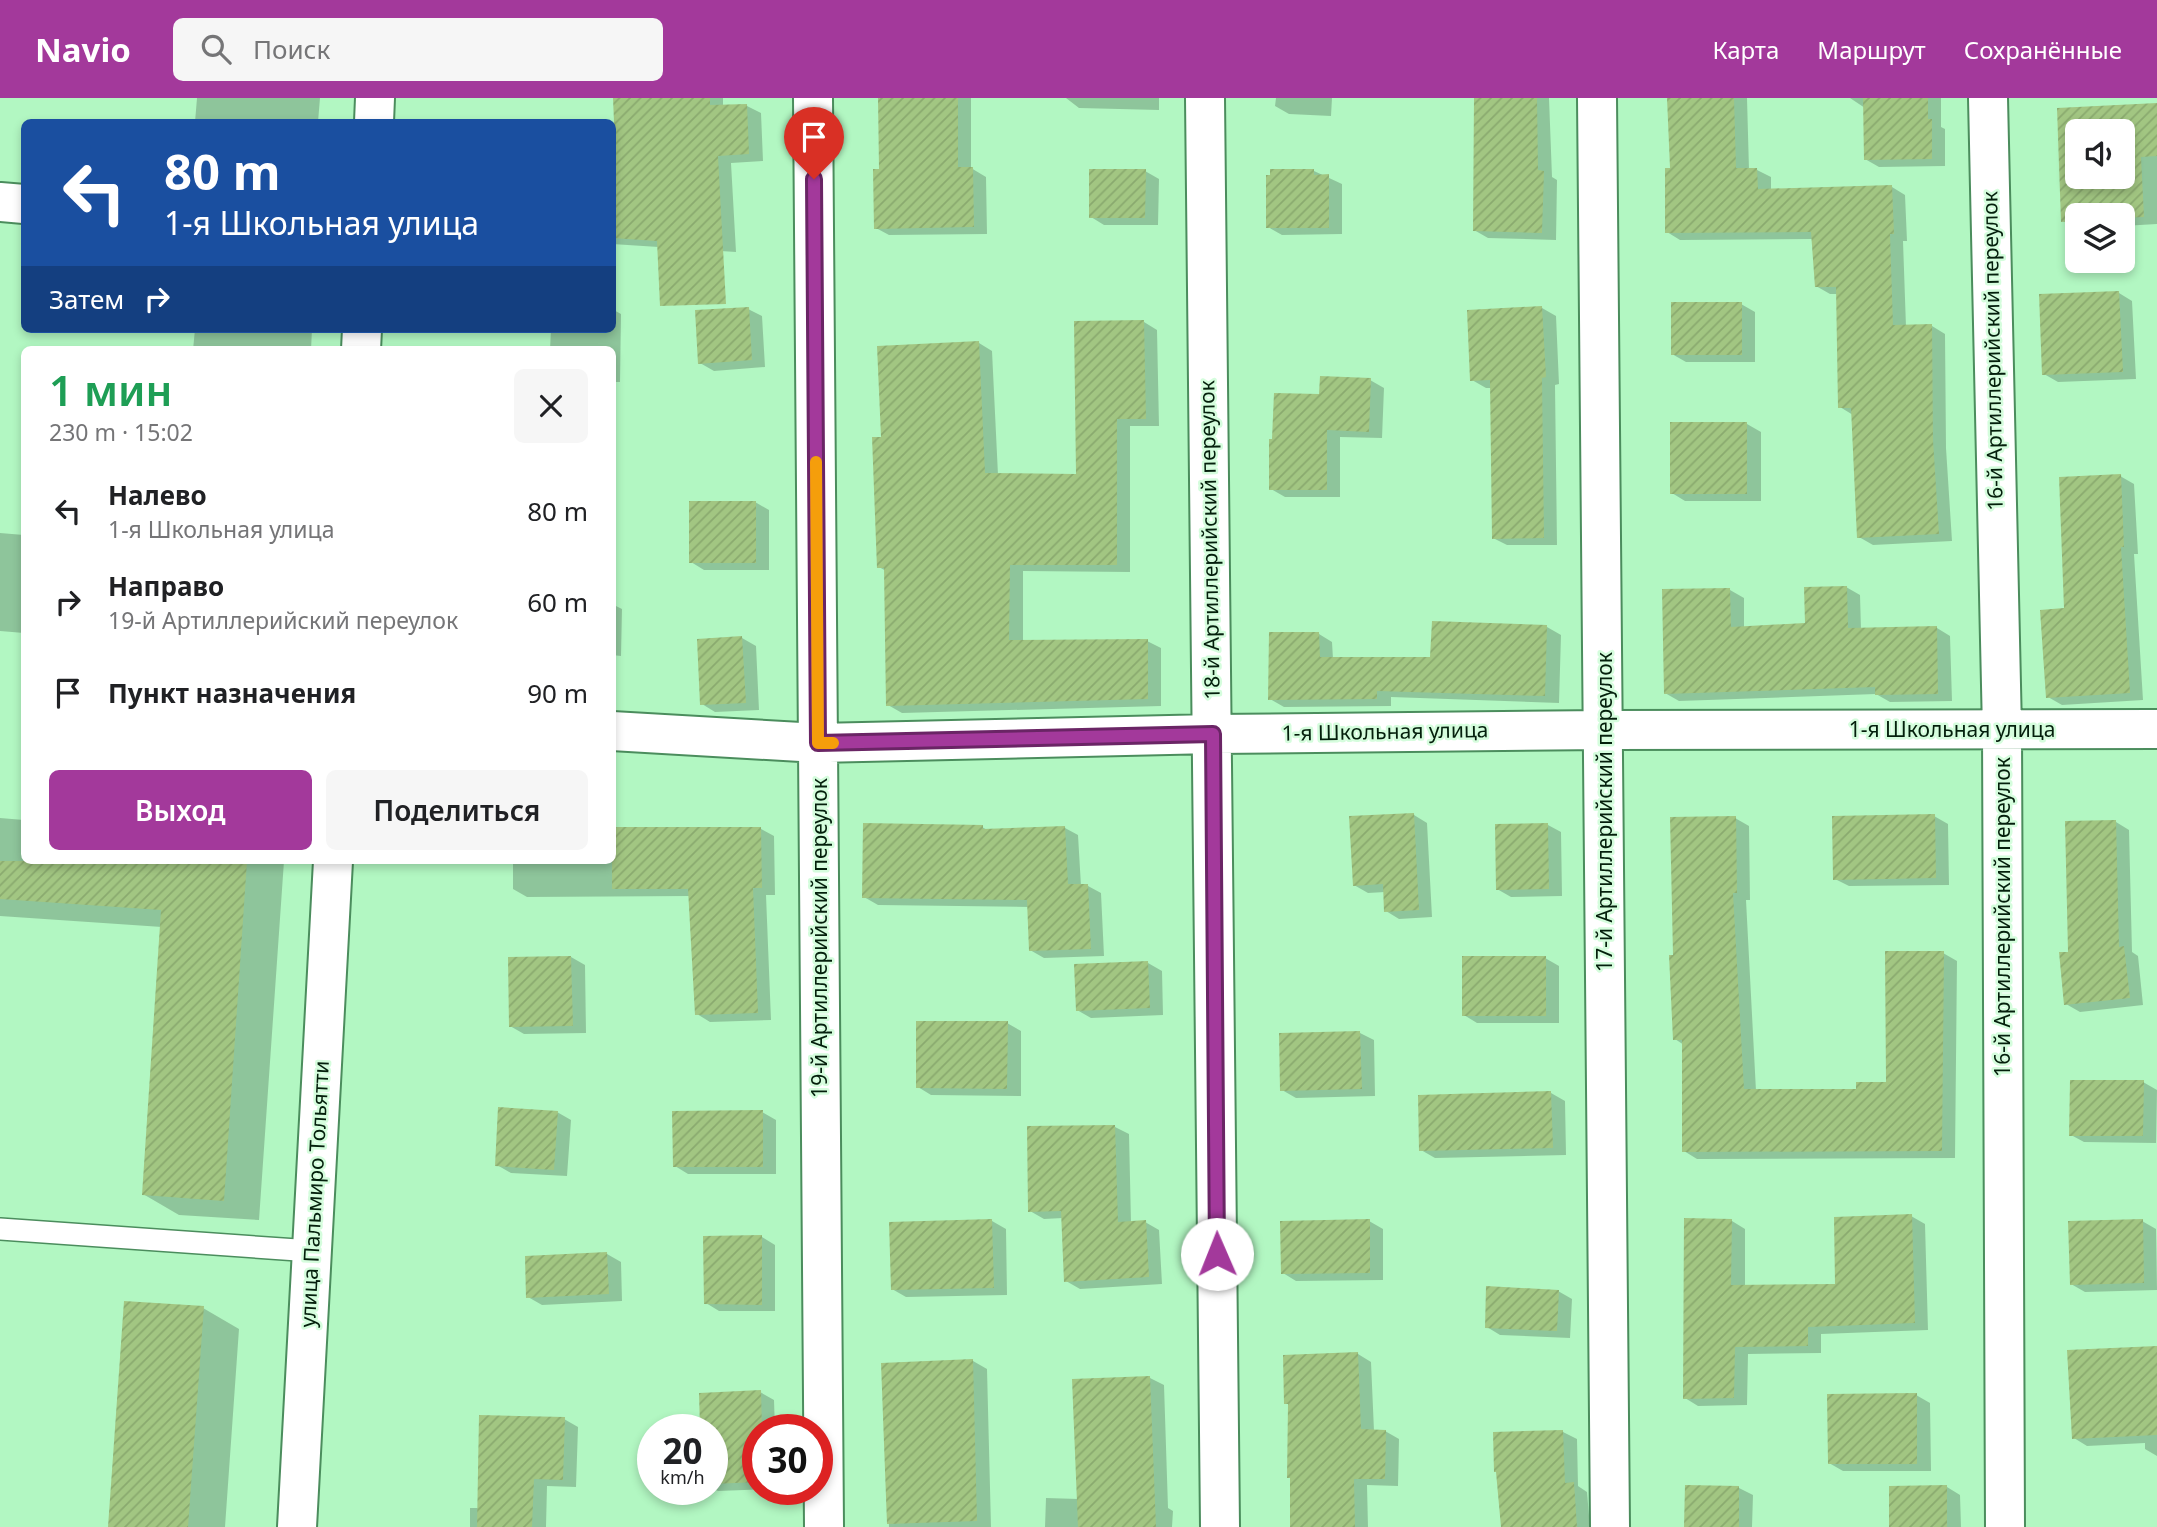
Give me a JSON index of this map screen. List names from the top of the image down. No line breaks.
{"streets":{"street":["16-й Артиллерийский переулок","18-й Артиллерийский переулок","1-я Школьная улица","17-й Артиллерийский переулок","19-й Артиллерийский переулок","улица Пальмиро Тольятти"]},"crossings":[["16-й Артиллерийский переулок","1-я Школьная улица"],["18-й Артиллерийский переулок","1-я Школьная улица"],["1-я Школьная улица","17-й Артиллерийский переулок"],["1-я Школьная улица","19-й Артиллерийский переулок"]],"page":{"header":"Navio","search":"Поиск","nav":["Карта","Маршрут","Сохранённые"],"turn":["80 m","1-я Школьная улица"],"then":"Затем","heading":["1 мин","230 m · 15:02"],"list":[{"name":"Налево","note":"1-я Школьная улица","value":"80 m"},{"name":"Направо","note":"19-й Артиллерийский переулок","value":"60 m"},{"name":"Пункт назначения","value":"90 m"}],"buttons":["Выход","Поделиться"],"speed":"20 km/h","limit":"30"}}
